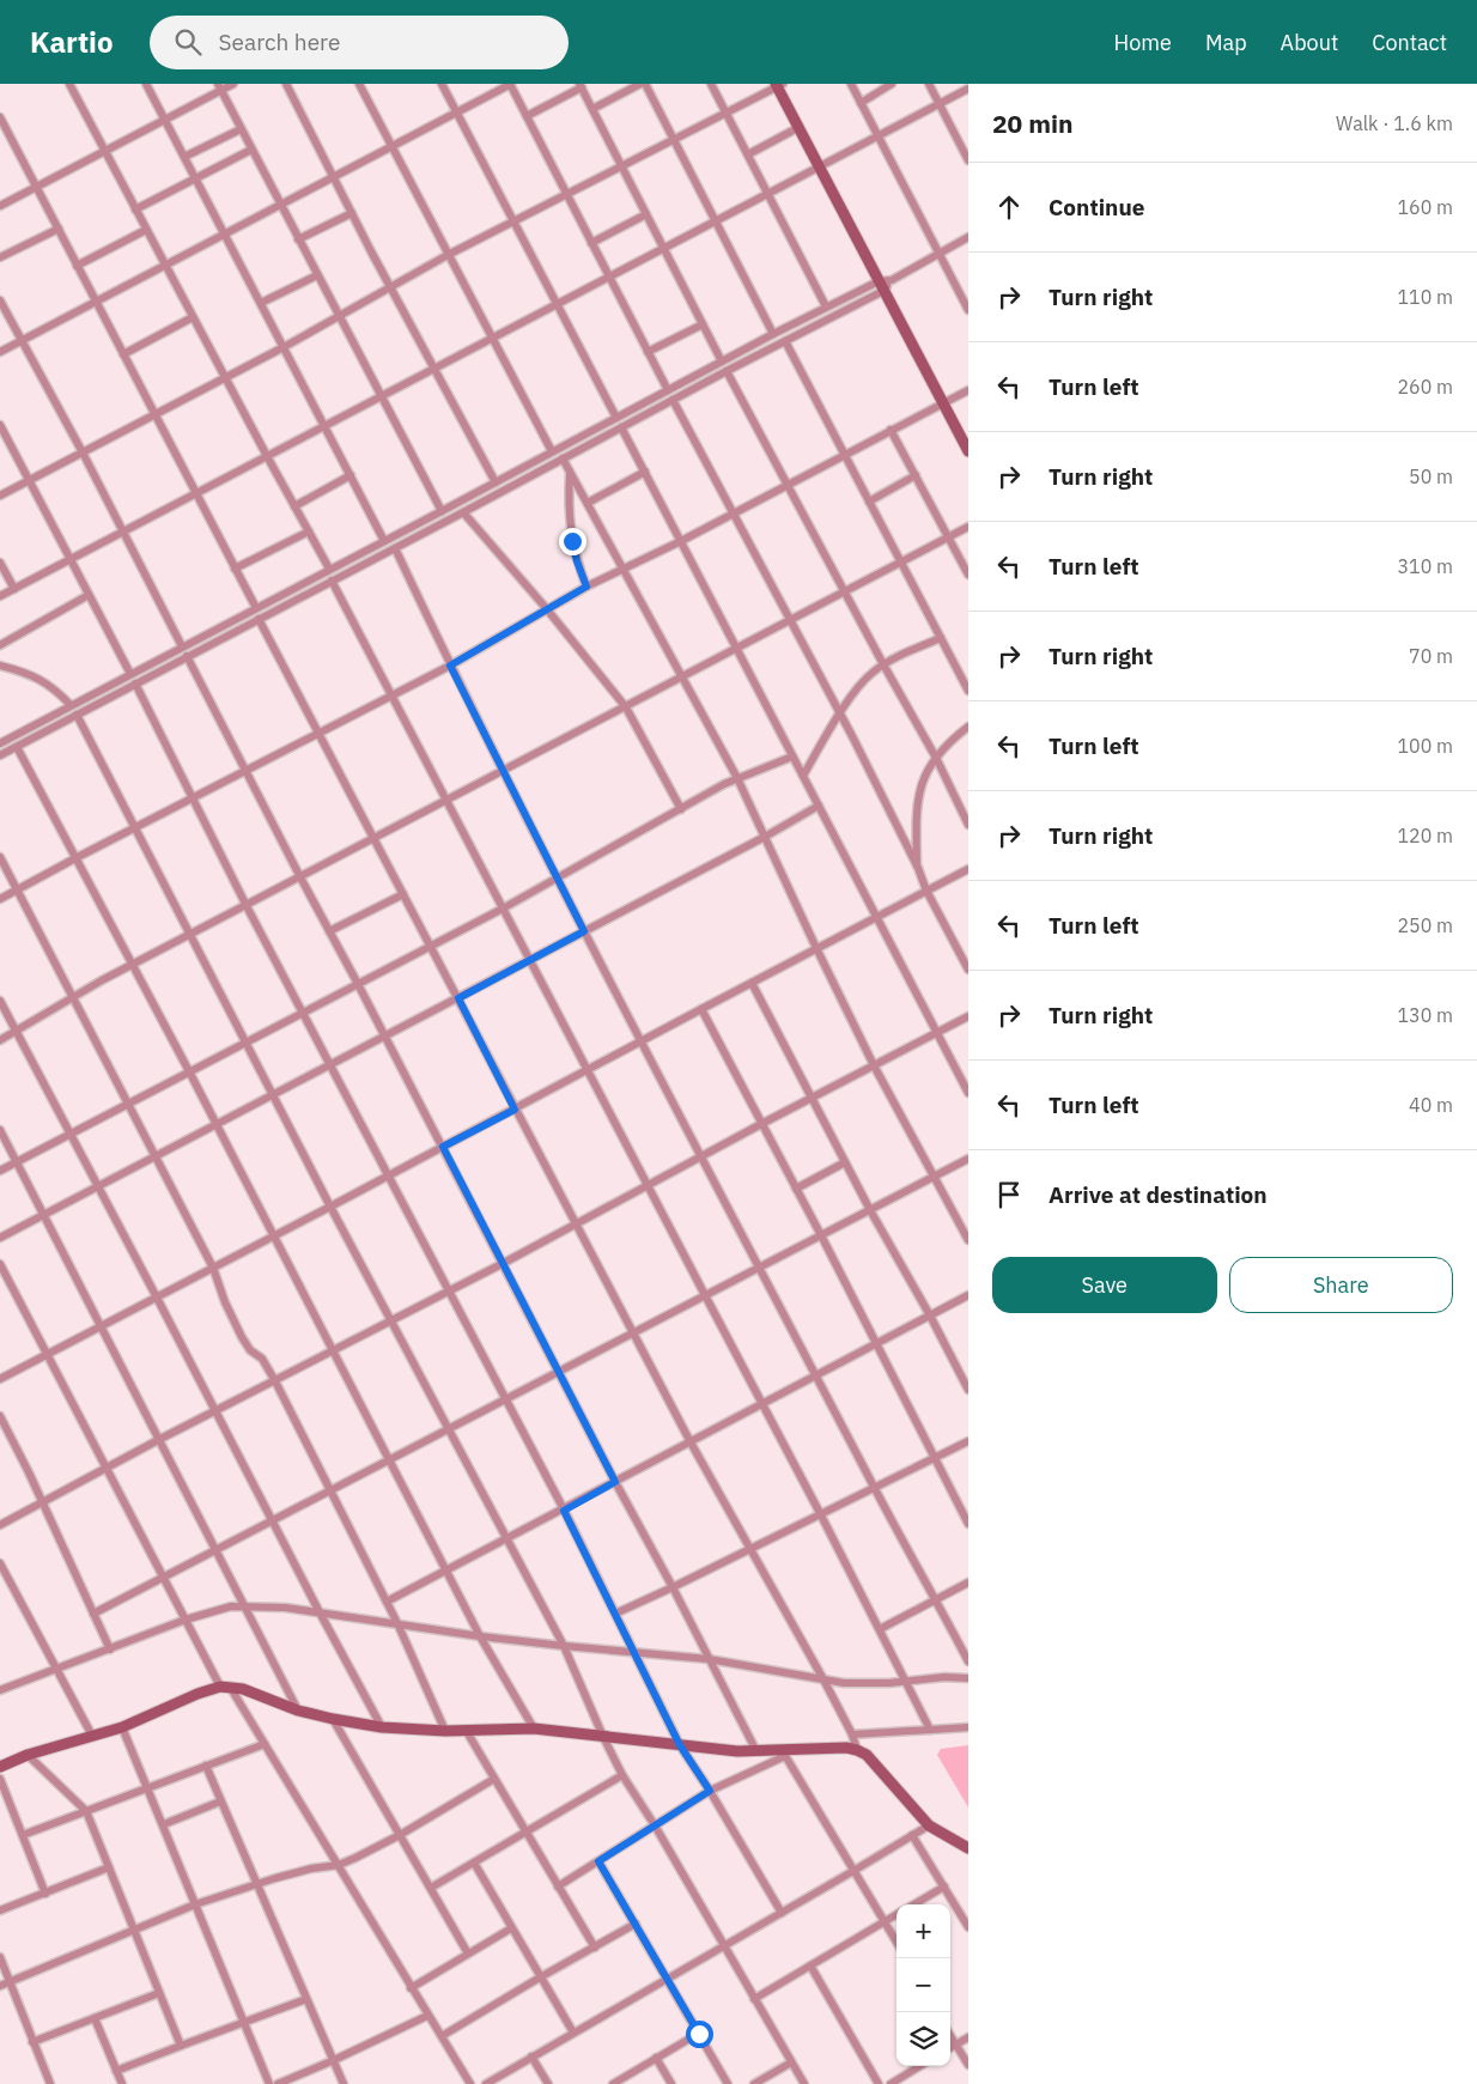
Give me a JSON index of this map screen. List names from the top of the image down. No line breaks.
{"page":{"header":"Kartio","search":"Search here","nav":["Home","Map","About","Contact"],"heading":["20 min","Walk · 1.6 km"],"list":[["Continue","160 m"],["Turn right","110 m"],["Turn left","260 m"],["Turn right","50 m"],["Turn left","310 m"],["Turn right","70 m"],["Turn left","100 m"],["Turn right","120 m"],["Turn left","250 m"],["Turn right","130 m"],["Turn left","40 m"],"Arrive at destination"],"buttons":["Save","Share"],"map_buttons":["+","−"]}}
